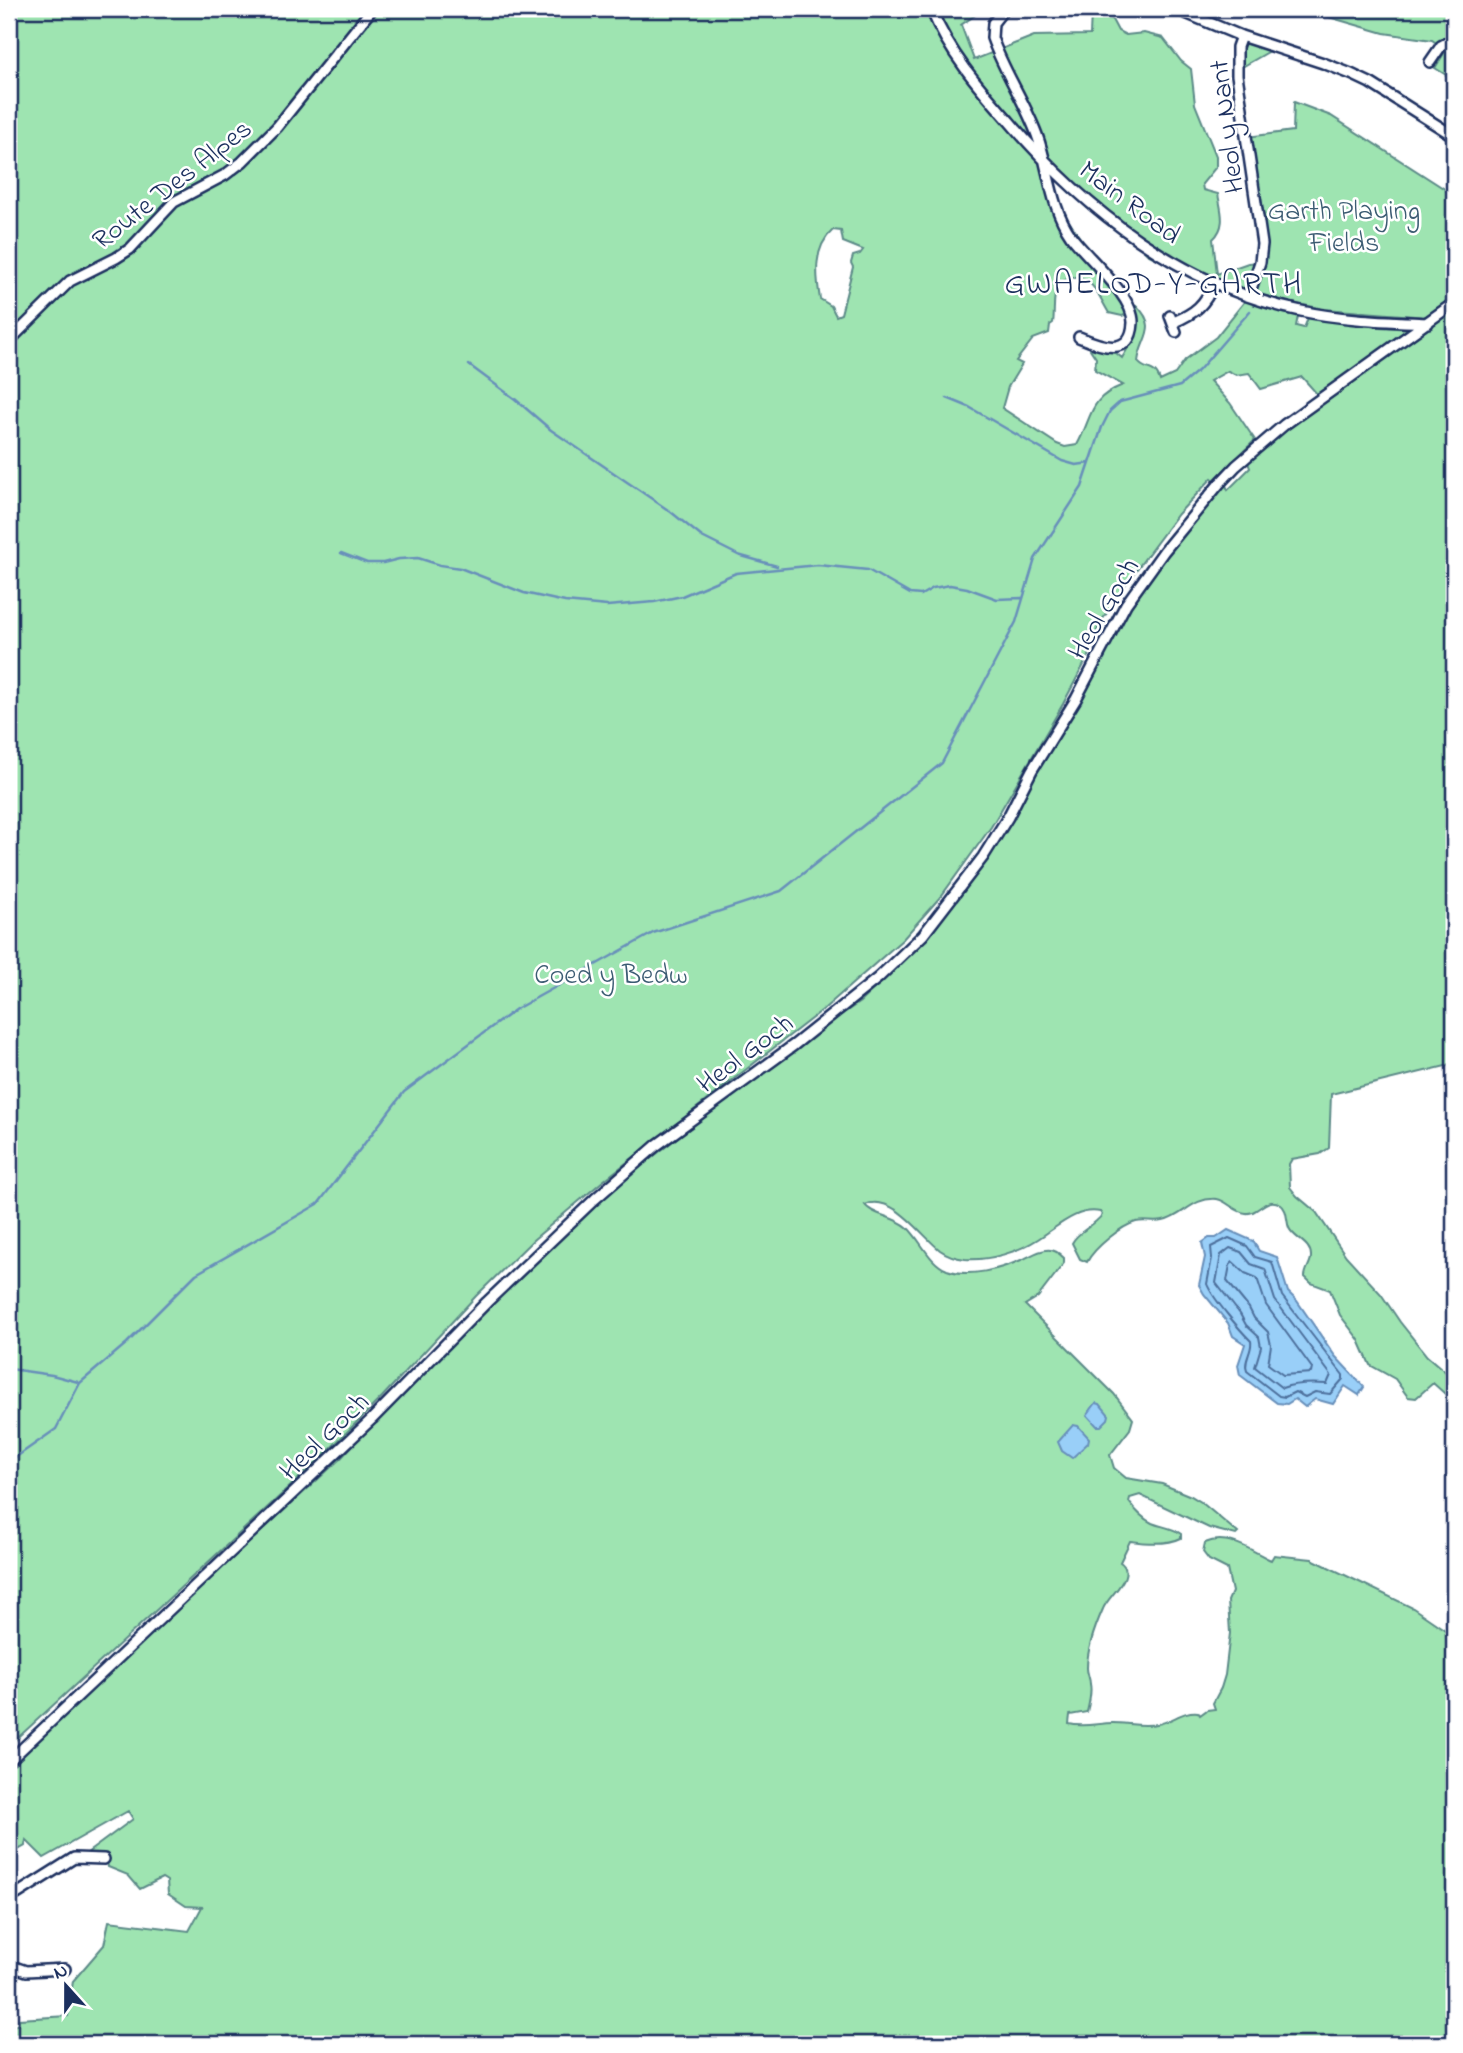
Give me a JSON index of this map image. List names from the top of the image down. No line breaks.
{"streets":{"street":["Heol y Nant","Route Des Alpes","Main Road","Heol Goch"]},"crossings":[["Heol y Nant","Main Road"],["Main Road","Heol Goch"]],"districts":["GWAELOD-Y-GARTH"],"parks":["Garth Playing Fields","Coed y Bedw"],"north":"top"}
